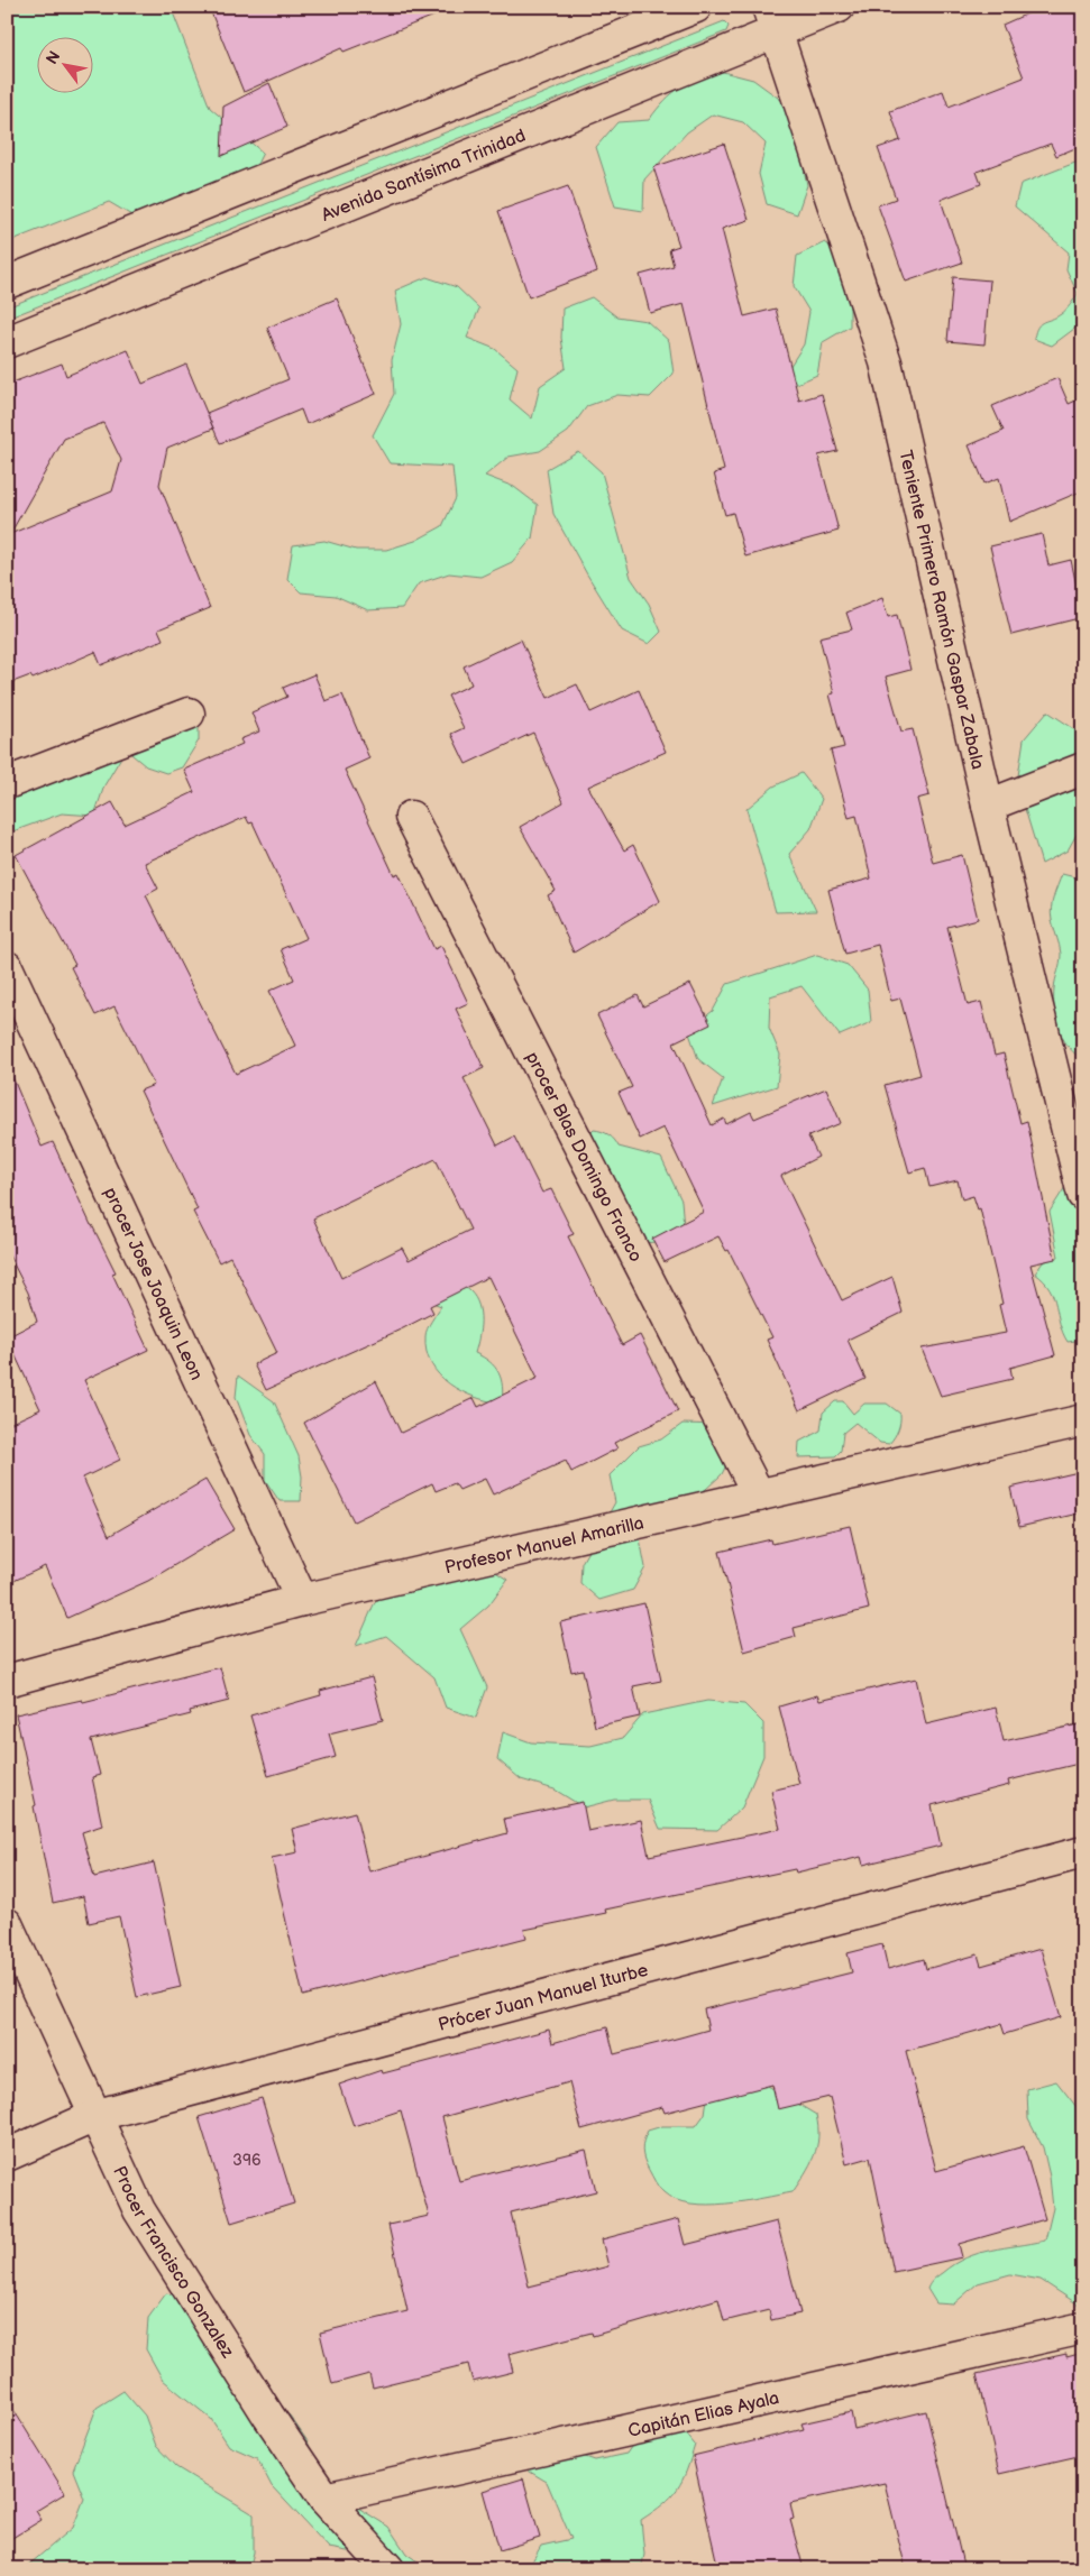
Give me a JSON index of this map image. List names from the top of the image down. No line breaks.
{"streets":{"street":["Avenida Santísima Trinidad","Teniente Primero Ramón Gaspar Zabala","procer Blas Domingo Franco","procer Jose Joaquin Leon","Profesor Manuel Amarilla","Prócer Juan Manuel Iturbe","Procer Francisco Gonzalez","Capitán Elias Ayala"]},"crossings":[["Avenida Santísima Trinidad","Teniente Primero Ramón Gaspar Zabala"],["procer Blas Domingo Franco","Profesor Manuel Amarilla"],["procer Jose Joaquin Leon","Profesor Manuel Amarilla"],["Prócer Juan Manuel Iturbe","Procer Francisco Gonzalez"],["Procer Francisco Gonzalez","Capitán Elias Ayala"]],"house_numbers":["396"],"north":"top left"}
